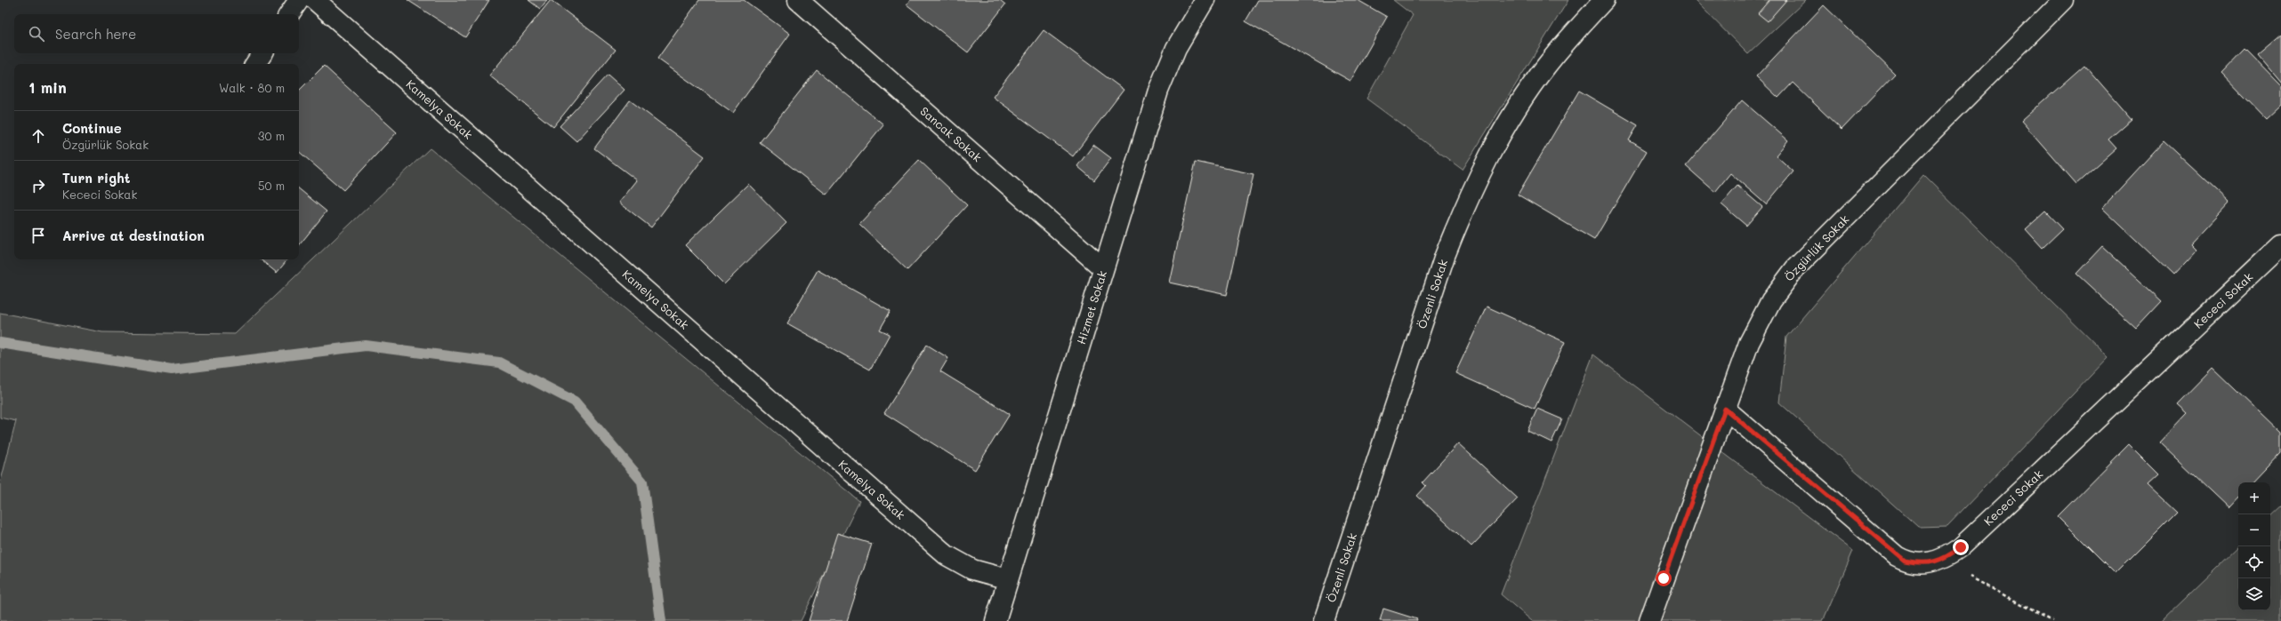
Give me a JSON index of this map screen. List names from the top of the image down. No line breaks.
{"streets":{"street":["Kamelya Sokak","Sancak Sokak","Özgürlük Sokak","Özenli Sokak","Kececi Sokak","Hizmet Sokak"]},"crossings":[["Kamelya Sokak","Hizmet Sokak"],["Sancak Sokak","Hizmet Sokak"],["Özgürlük Sokak","Kececi Sokak"]],"page":{"search":"Search here","heading":["1 min","Walk · 80 m"],"list":[["Continue","Özgürlük Sokak","30 m"],["Turn right","Kececi Sokak","50 m"],"Arrive at destination"],"map_buttons":["+","−"]}}
